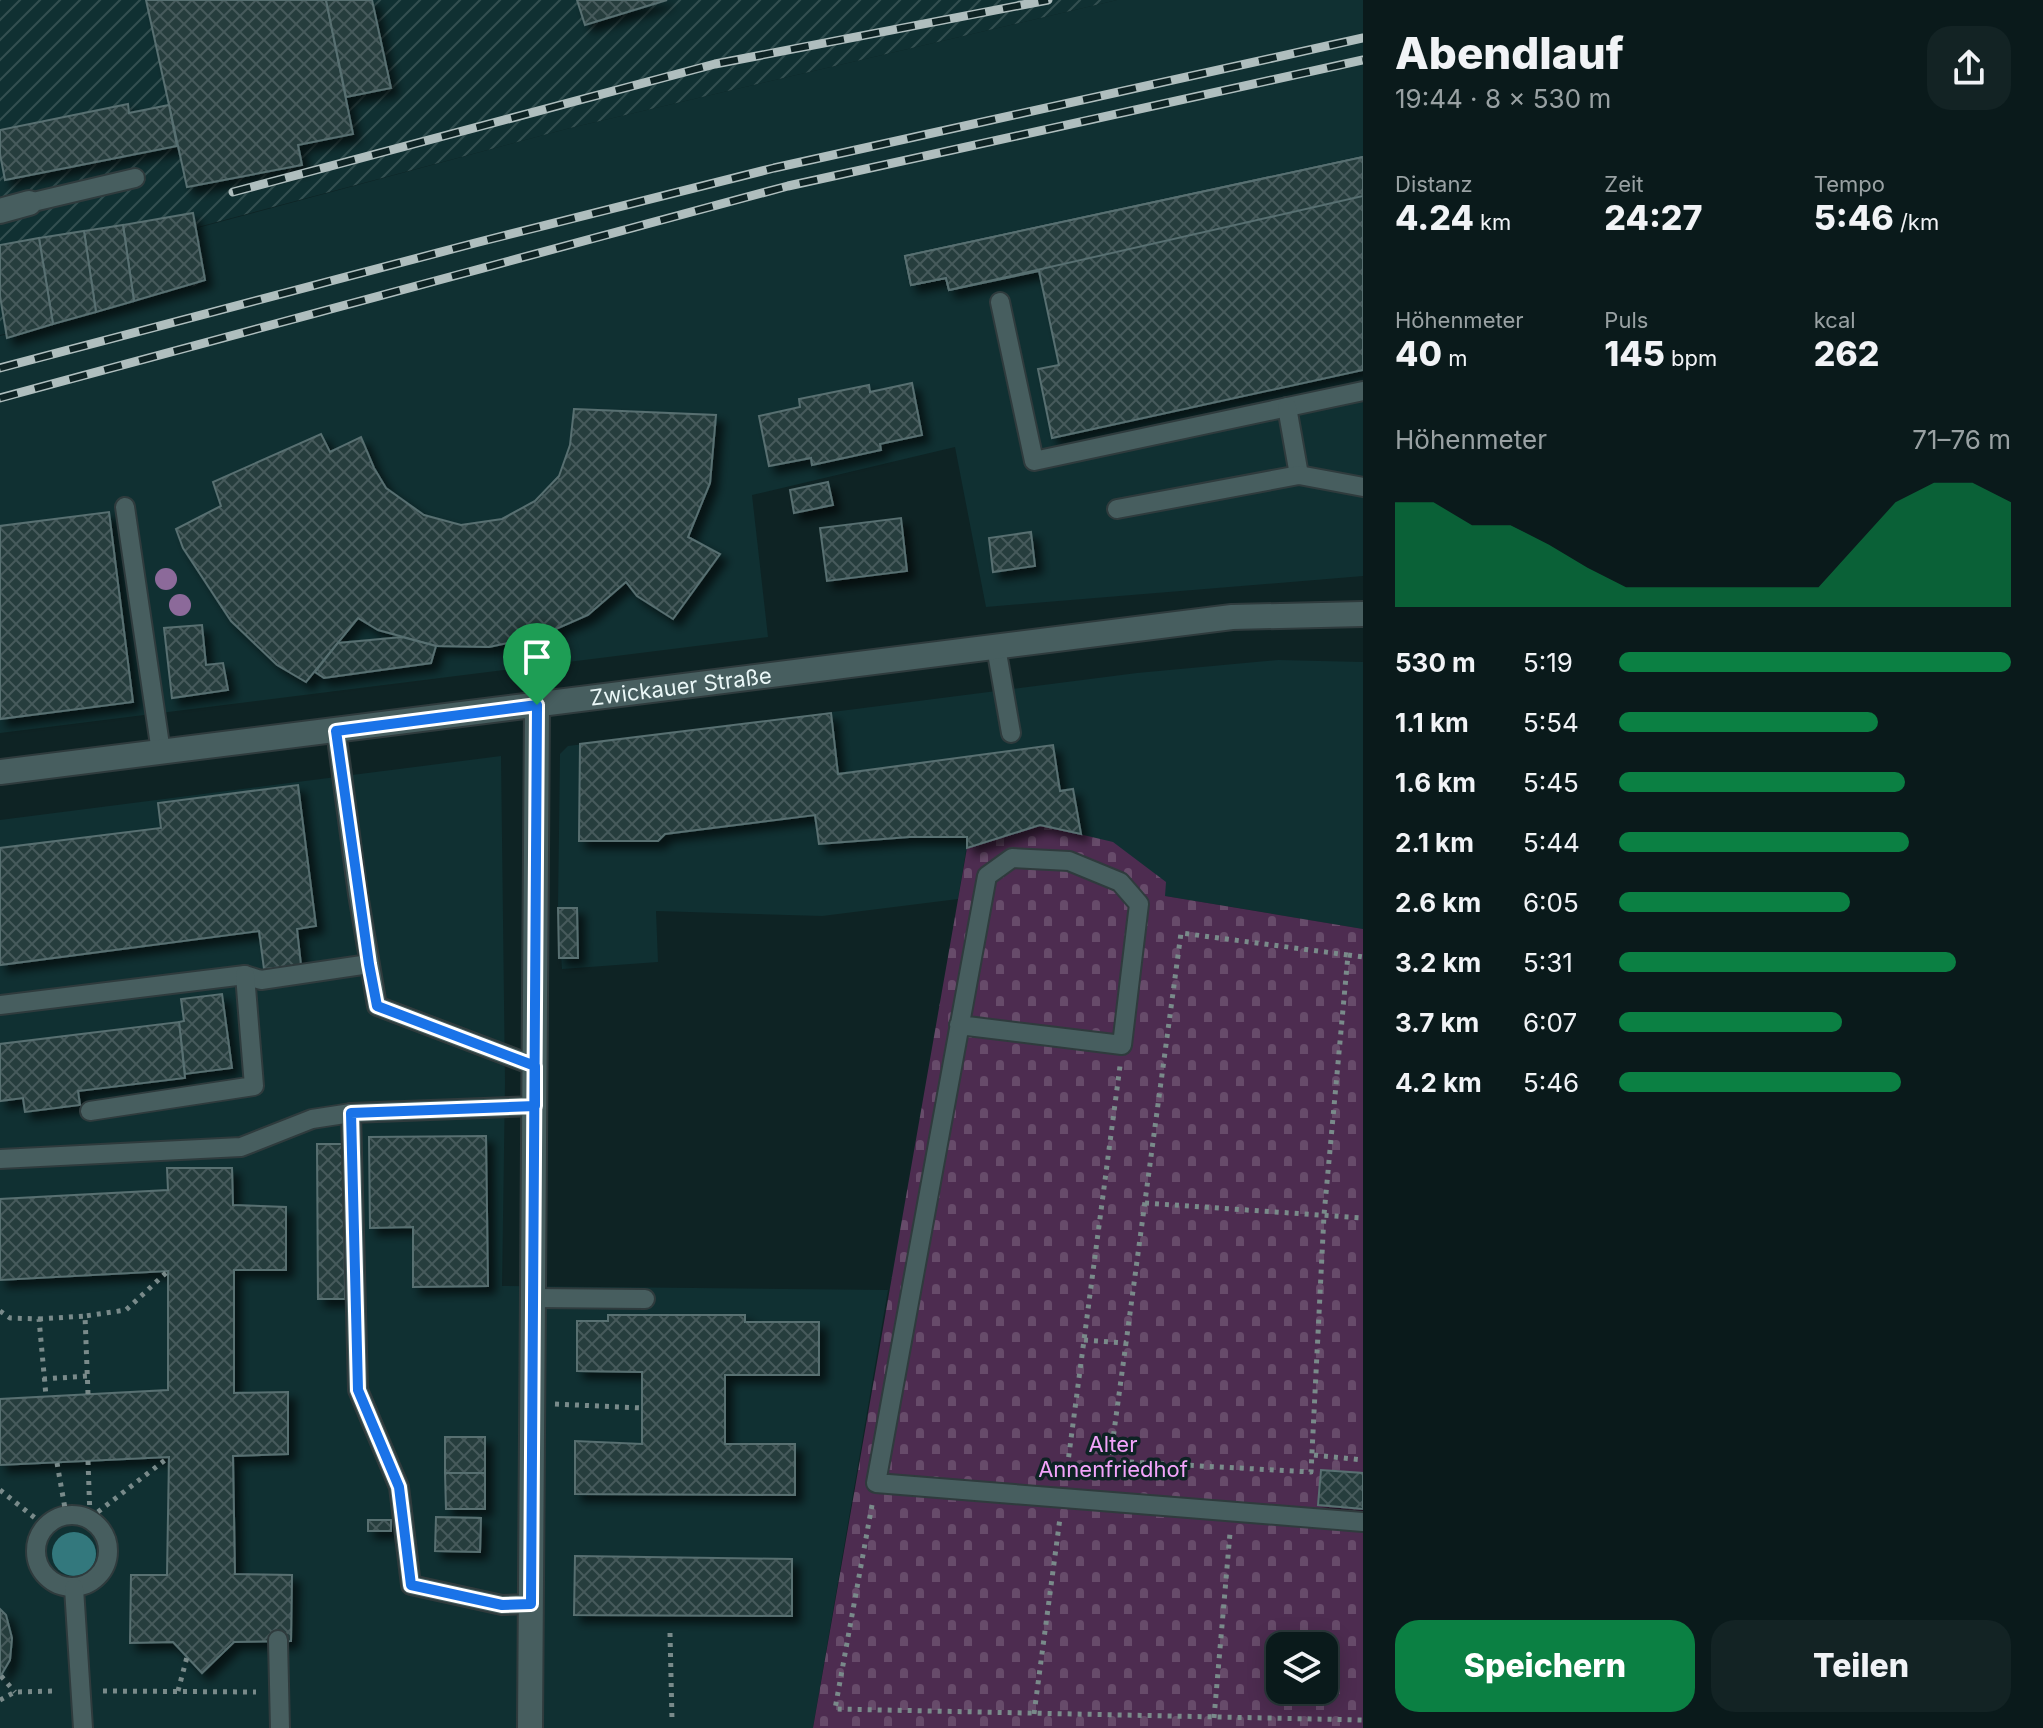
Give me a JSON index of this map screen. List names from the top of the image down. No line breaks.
{"streets":{"street":["Zwickauer Straße"]},"parks":["Alter Annenfriedhof"],"page":{"heading":["Abendlauf","19:44 · 8 × 530 m"],"stats":[["Distanz","4.24 km"],["Zeit","24:27"],["Tempo","5:46 /km"],["Höhenmeter","40 m"],["Puls","145 bpm"],["kcal","262"]],"chart":["Höhenmeter","71–76 m"],"list":[{"name":"530 m","note":"5:19"},{"name":"1.1 km","note":"5:54"},{"name":"1.6 km","note":"5:45"},{"name":"2.1 km","note":"5:44"},{"name":"2.6 km","note":"6:05"},{"name":"3.2 km","note":"5:31"},{"name":"3.7 km","note":"6:07"},{"name":"4.2 km","note":"5:46"}],"buttons":["Speichern","Teilen"]}}
